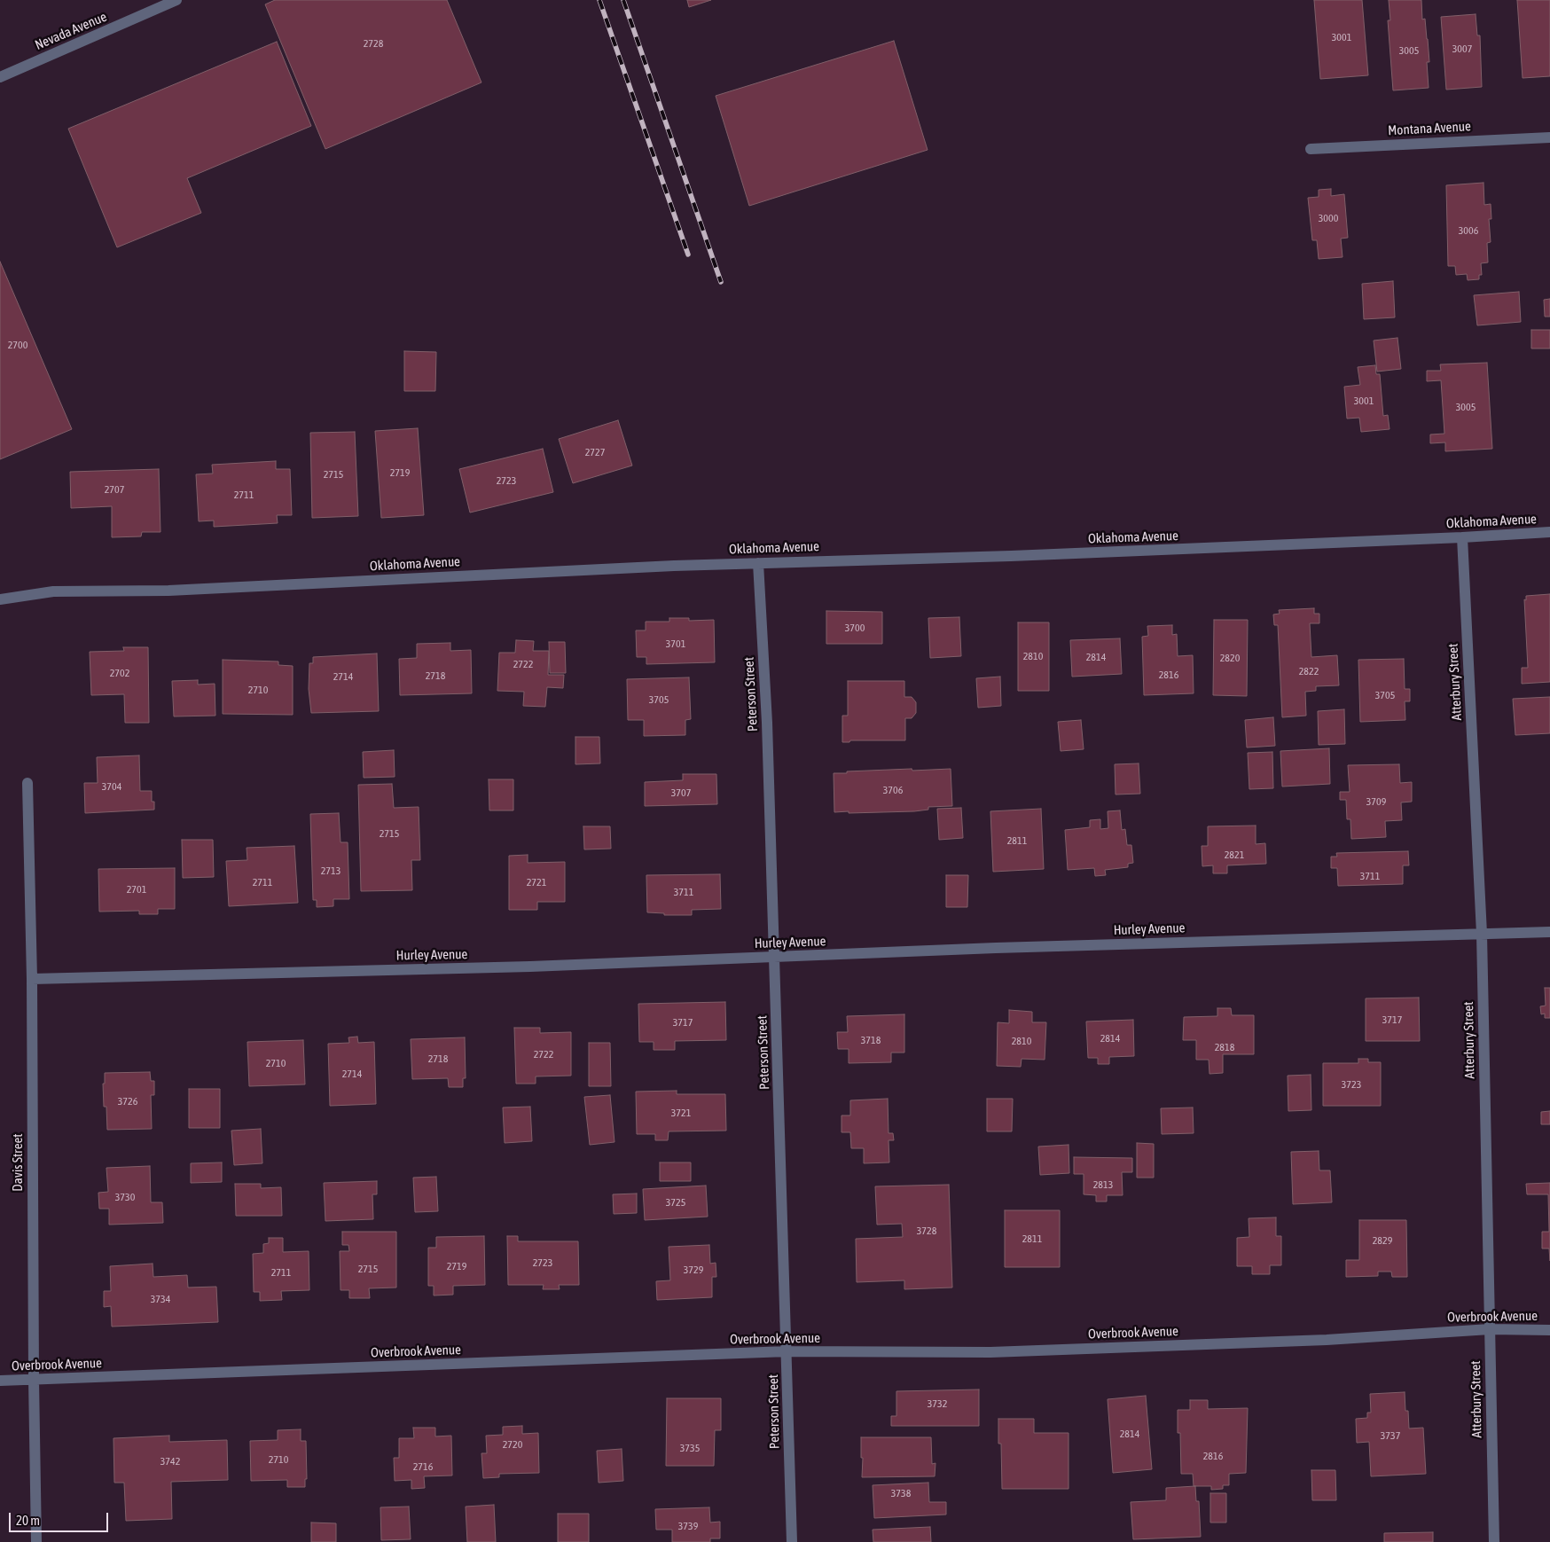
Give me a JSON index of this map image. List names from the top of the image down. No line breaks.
{"streets":{"street":["Nevada Avenue","Montana Avenue","Oklahoma Avenue","Atterbury Street","Peterson Street","Hurley Avenue","Davis Street","Overbrook Avenue"]},"crossings":[["Oklahoma Avenue","Atterbury Street"],["Oklahoma Avenue","Peterson Street"],["Atterbury Street","Hurley Avenue"],["Atterbury Street","Overbrook Avenue"],["Peterson Street","Hurley Avenue"],["Peterson Street","Overbrook Avenue"],["Hurley Avenue","Davis Street"],["Davis Street","Overbrook Avenue"]],"house_numbers":["3001","2728","3007","3005","3000","3006","2700","3001","3005","2727","2719","2715","2723","2707","2711","3700","3701","2810","2814","2820","2722","2822","2702","2816","2718","2714","2710","3705","3705","3704","3706","3707","3709","2715","2811","2821","2713","3711","2711","2721","2701","3711","3717","3717","2814","3718","2810","2818","2722","2718","2710","2714","3723","3726","3721","2813","3730","3725","3728","2811","2829","2723","2719","2715","3729","2711","3734","3732","2814","3737","2720","3735","2816","2710","3742","2716","3738","3739"],"scale_bar":"20 m"}
